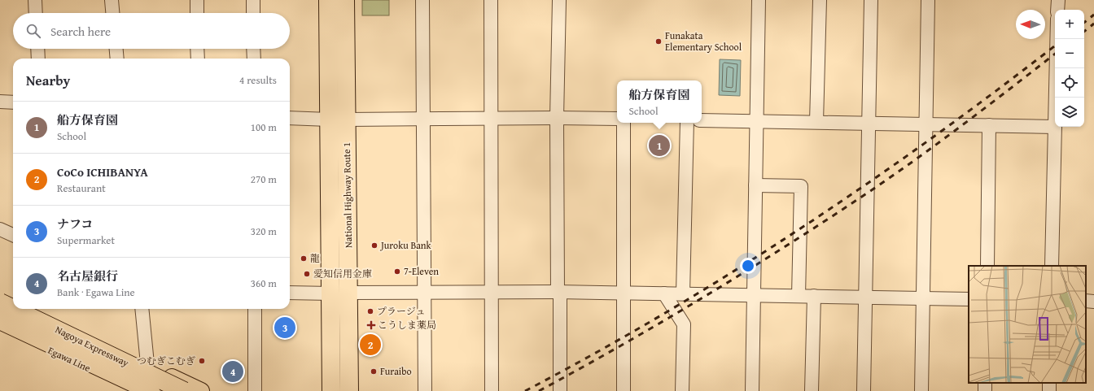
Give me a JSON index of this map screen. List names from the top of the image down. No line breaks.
{"streets":{"highway":["National Highway Route 1","Nagoya Expressway"],"main road":["Egawa Line"]},"places":{"other":["Funakata Elementary School","Juroku Bank","龍","7-Eleven","愛知信用金庫","プラージュ","つむぎこむぎ","Furaibo"],"health":["こうしま薬局"]},"north":"left","page":{"map_buttons":["+","−"],"search":"Search here","heading":["Nearby","4 results"],"popup":["船方保育園","School"],"list":[{"mark":"1","name":"船方保育園","note":"School","value":"100 m"},{"mark":"2","name":"CoCo ICHIBANYA","note":"Restaurant","value":"270 m"},{"mark":"3","name":"ナフコ","note":"Supermarket","value":"320 m"},{"mark":"4","name":"名古屋銀行","note":"Bank · Egawa Line","value":"360 m"}],"pins":["1","3","2","4"]}}
